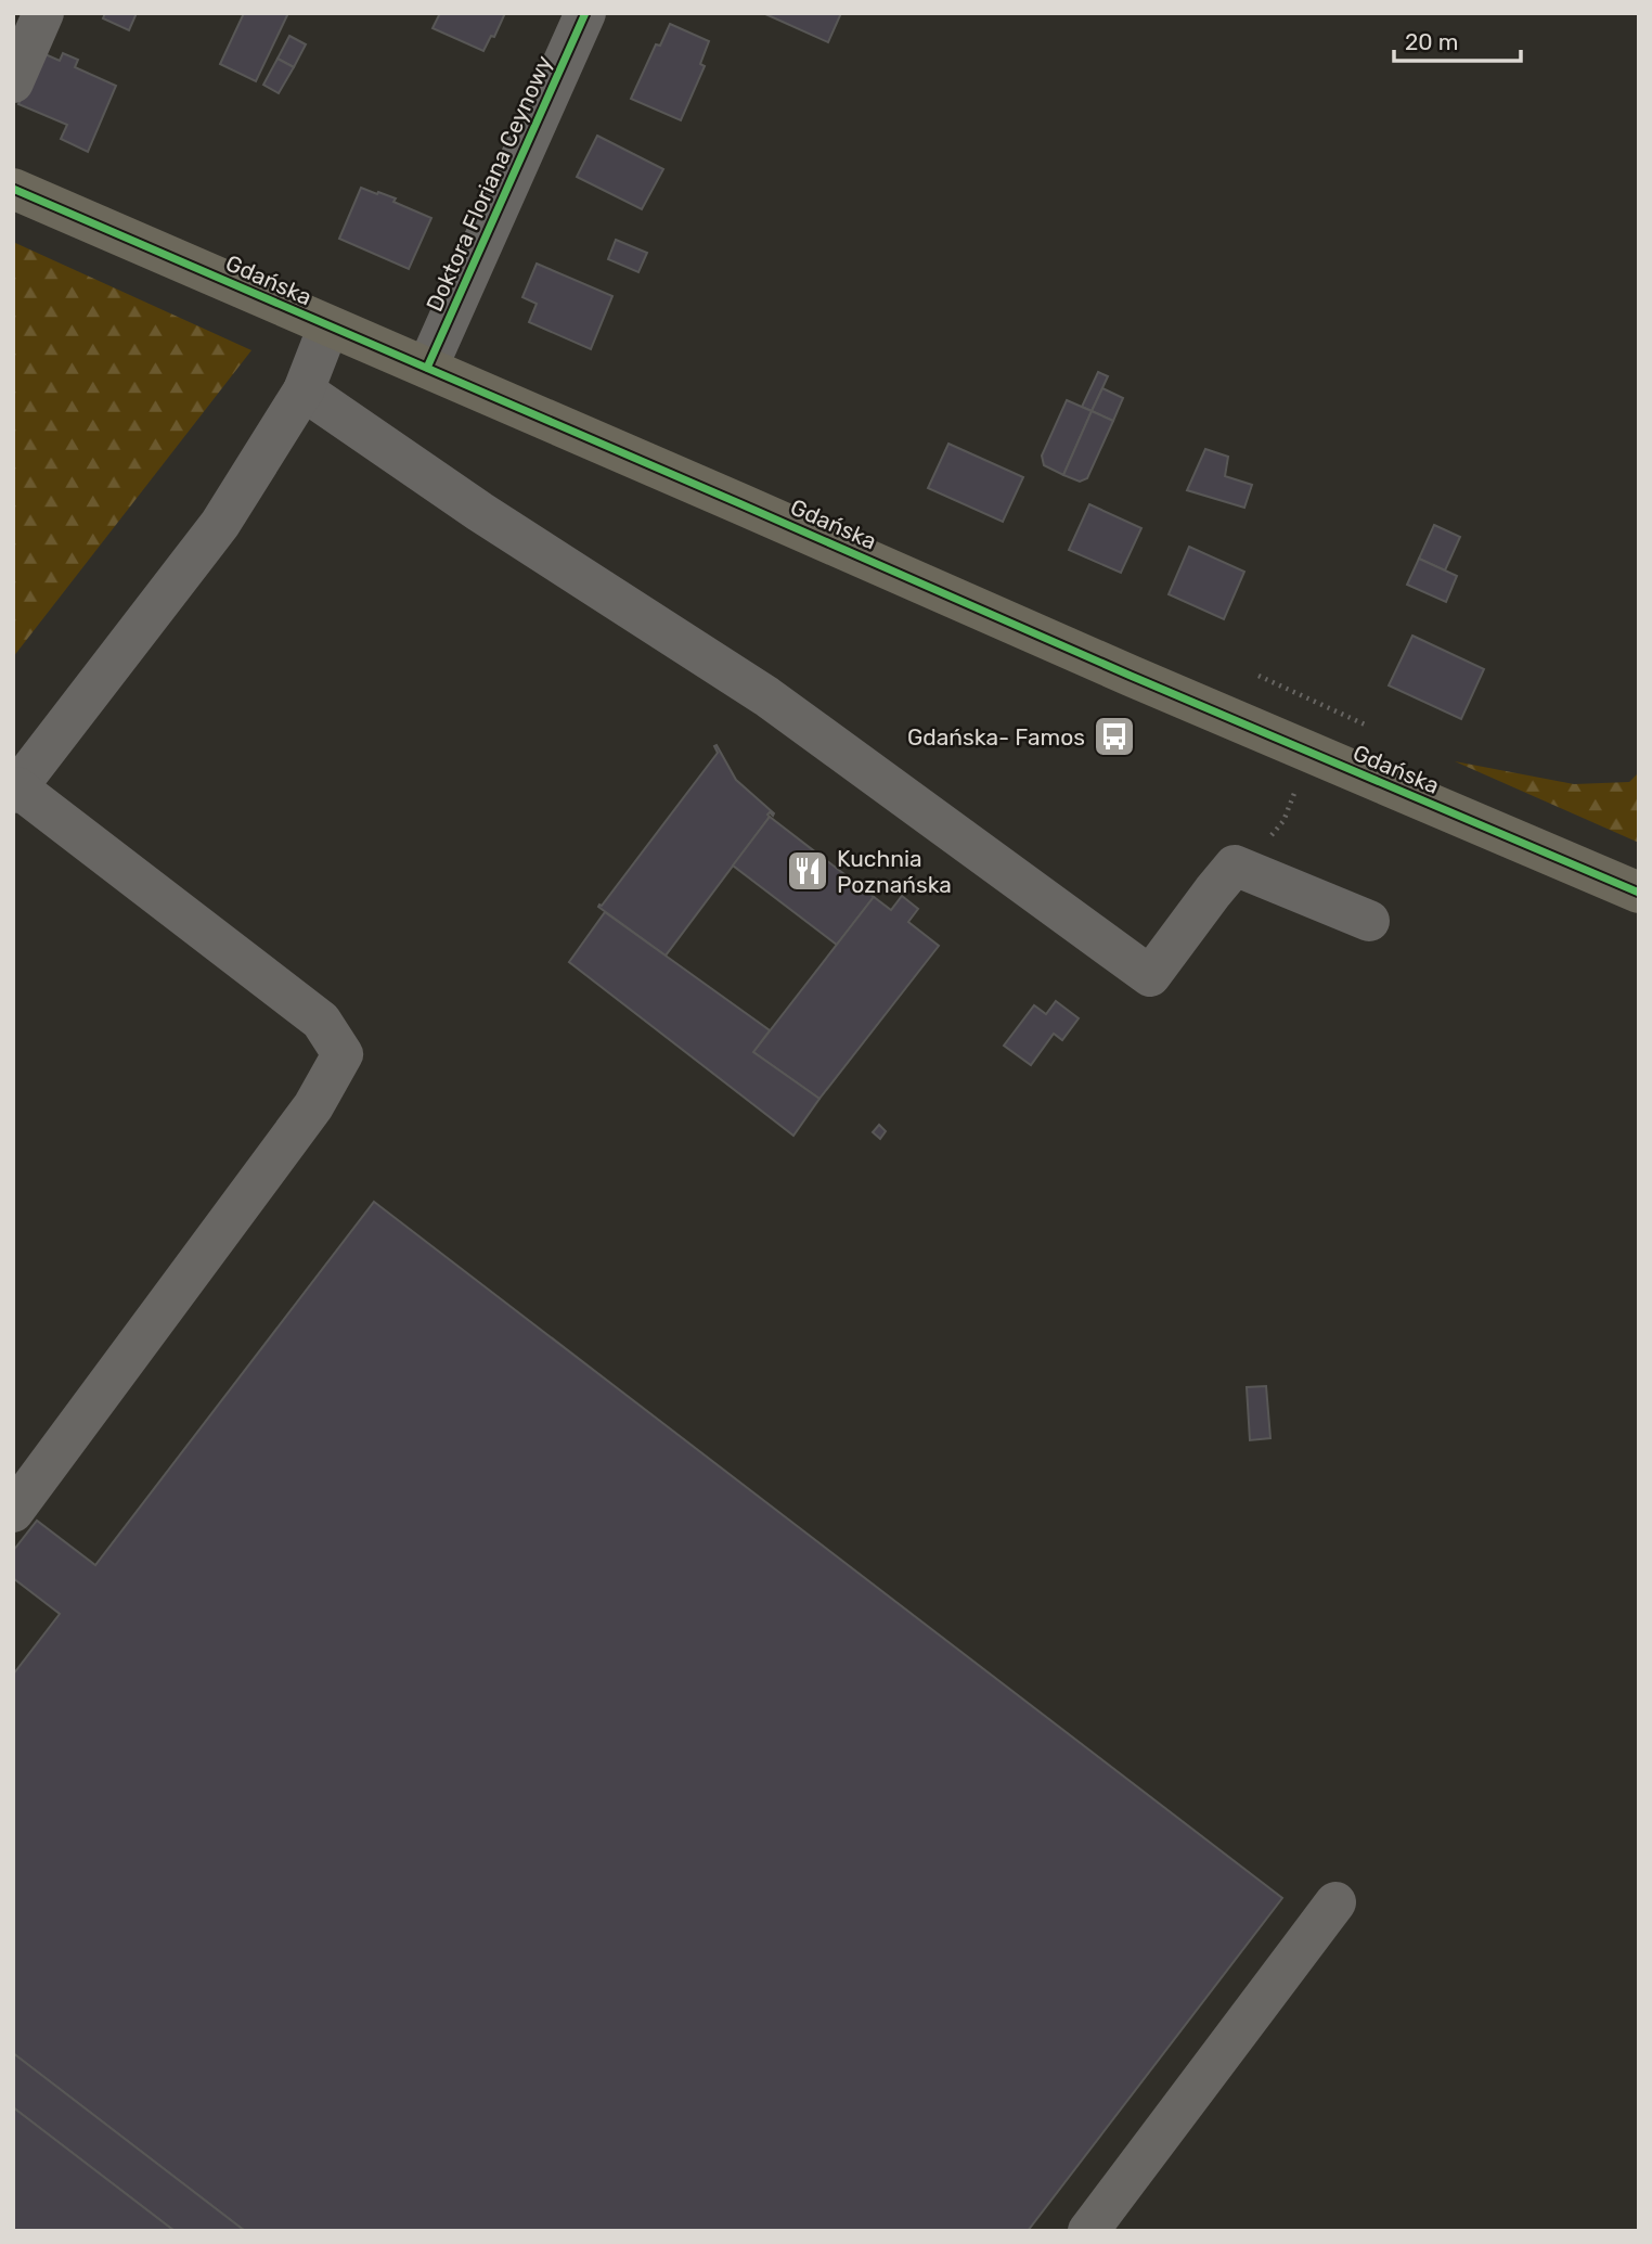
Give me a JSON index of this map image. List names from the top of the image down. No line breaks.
{"streets":{"main road":["Gdańska"],"street":["Doktora Floriana Ceynowy"]},"crossings":[["Doktora Floriana Ceynowy","Gdańska"]],"places":{"bus stop":["Gdańska- Famos"],"restaurant":["Kuchnia Poznańska"]},"scale_bar":"20 m"}
